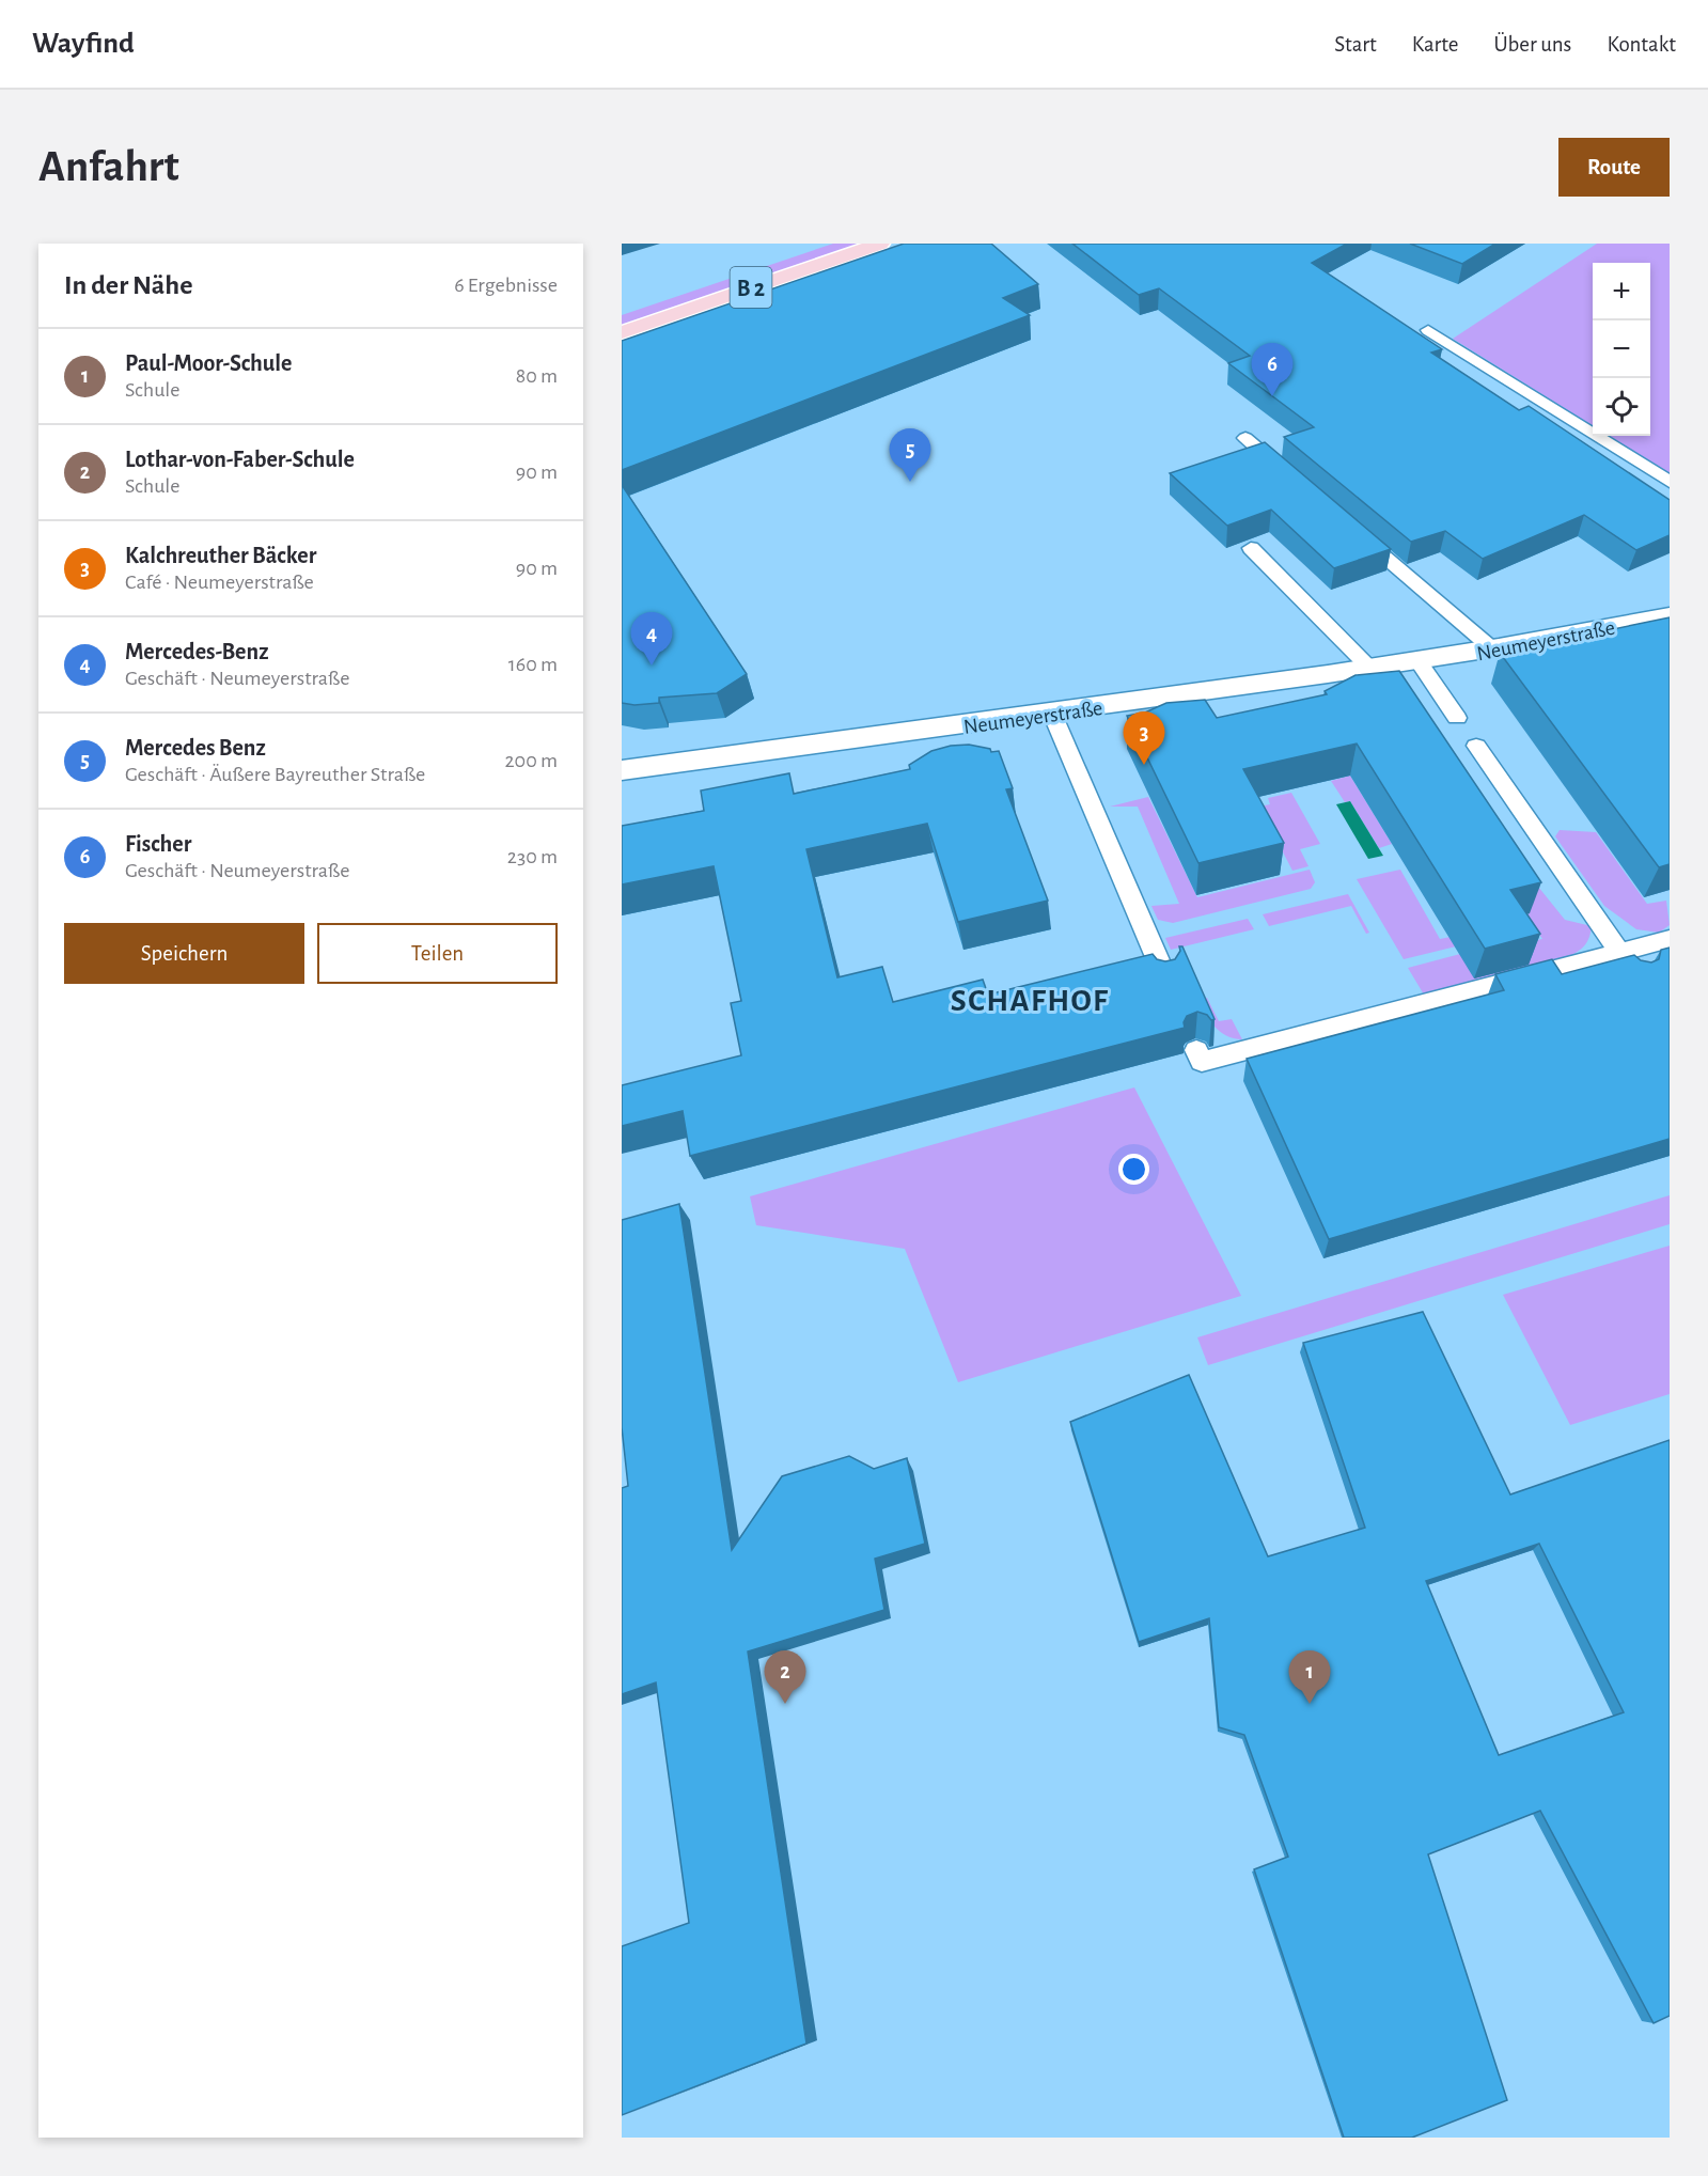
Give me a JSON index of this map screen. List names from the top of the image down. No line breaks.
{"streets":{"main road":["B 2"],"street":["Neumeyerstraße"]},"districts":["SCHAFHOF"],"page":{"header":"Wayfind","nav":["Start","Karte","Über uns","Kontakt"],"buttons":["Route",["Speichern","Teilen"]],"title":"Anfahrt","heading":["In der Nähe","6 Ergebnisse"],"map_buttons":["+","−"],"list":[{"mark":"1","name":"Paul-Moor-Schule","note":"Schule","value":"80 m"},{"mark":"2","name":"Lothar-von-Faber-Schule","note":"Schule","value":"90 m"},{"mark":"3","name":"Kalchreuther Bäcker","note":"Café · Neumeyerstraße","value":"90 m"},{"mark":"4","name":"Mercedes-Benz","note":"Geschäft · Neumeyerstraße","value":"160 m"},{"mark":"5","name":"Mercedes Benz","note":"Geschäft · Äußere Bayreuther Straße","value":"200 m"},{"mark":"6","name":"Fischer","note":"Geschäft · Neumeyerstraße","value":"230 m"}],"pins":["6","5","4","3","1","2"]}}
